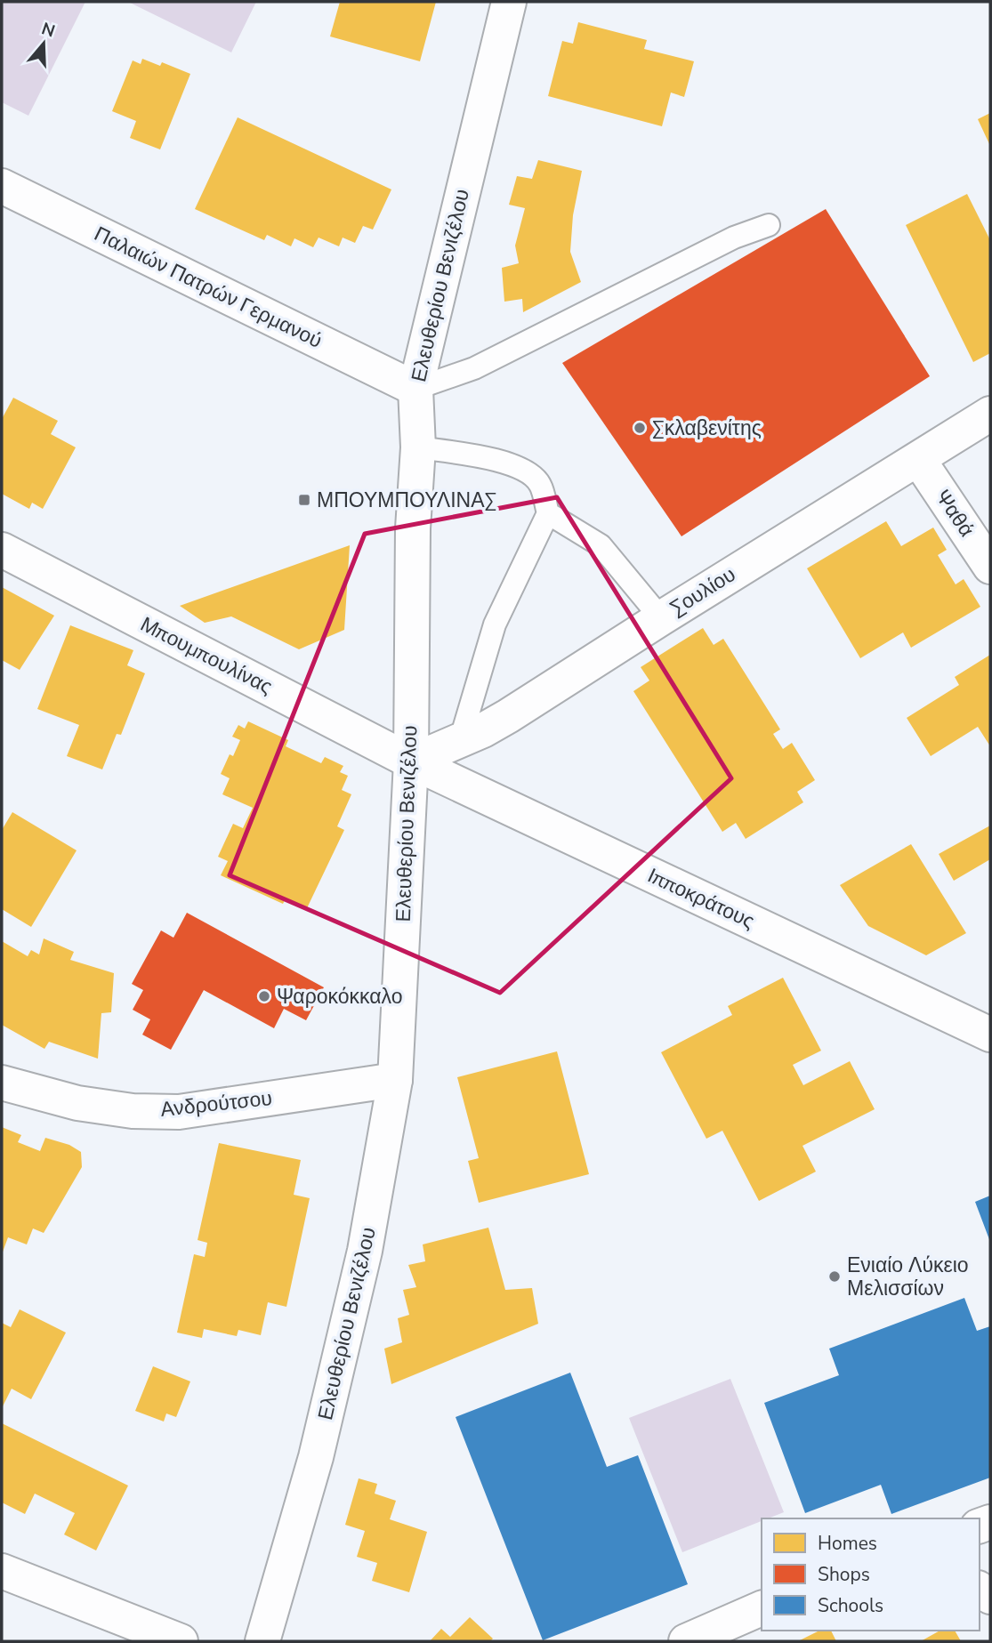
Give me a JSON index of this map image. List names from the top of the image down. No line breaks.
{"streets":{"street":["Ελευθερίου Βενιζέλου","Παλαιών Πατρών Γερμανού","Ψαθά","Σουλίου","Μπουμπουλίνας","Ιπποκράτους","Ανδρούτσου"]},"crossings":[["Ελευθερίου Βενιζέλου","Παλαιών Πατρών Γερμανού"],["Ελευθερίου Βενιζέλου","Σουλίου"],["Ελευθερίου Βενιζέλου","Μπουμπουλίνας"],["Ελευθερίου Βενιζέλου","Ιπποκράτους"],["Ελευθερίου Βενιζέλου","Ανδρούτσου"],["Ψαθά","Σουλίου"],["Σουλίου","Μπουμπουλίνας"],["Σουλίου","Ιπποκράτους"],["Μπουμπουλίνας","Ιπποκράτους"]],"places":{"other":["Σκλαβενίτης","Ψαροκόκκαλο","Ενιαίο Λύκειο Μελισσίων"],"transit":["ΜΠΟΥΜΠΟΥΛΙΝΑΣ"]},"legend":["Homes","Shops","Schools"],"north":"top"}
